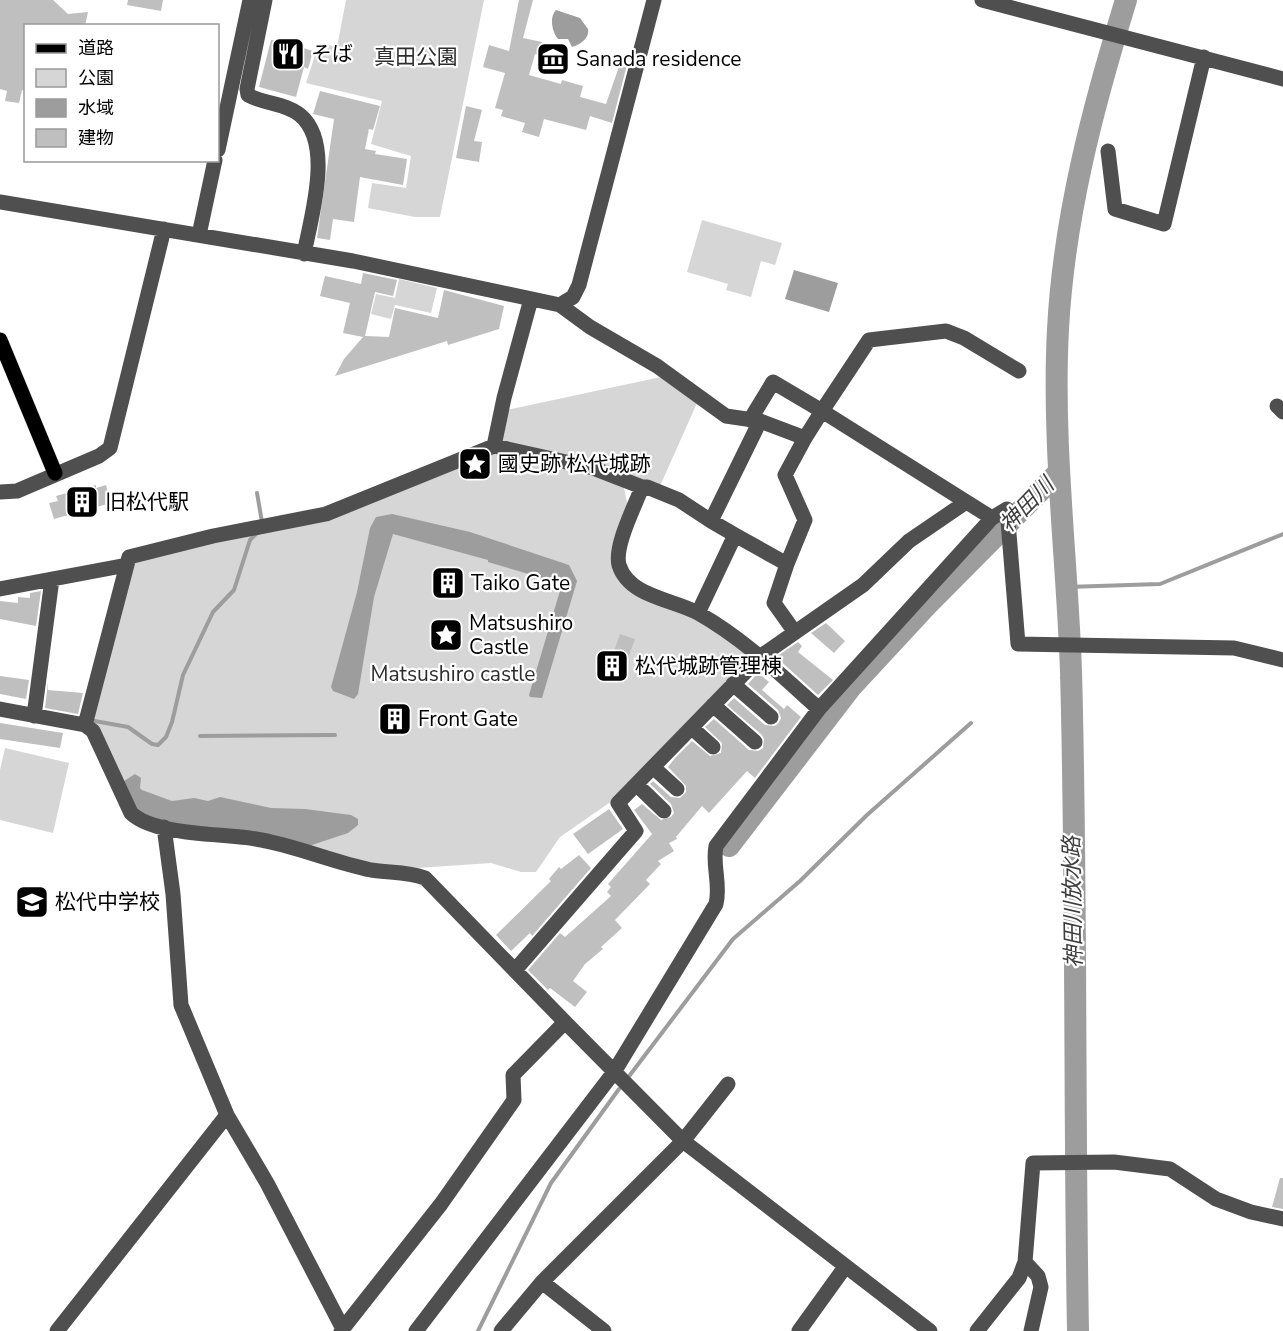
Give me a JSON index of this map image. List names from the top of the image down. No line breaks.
{"water":["神田川","神田川放水路"],"parks":["真田公園","Matsushiro castle"],"places":{"restaurant":["そば"],"museum":["Sanada residence"],"place":["國史跡 松代城跡","Matsushiro Castle"],"building":["旧松代駅","Taiko Gate","松代城跡管理棟","Front Gate"],"school or university":["松代中学校"]},"legend":["道路","公園","水域","建物"]}
